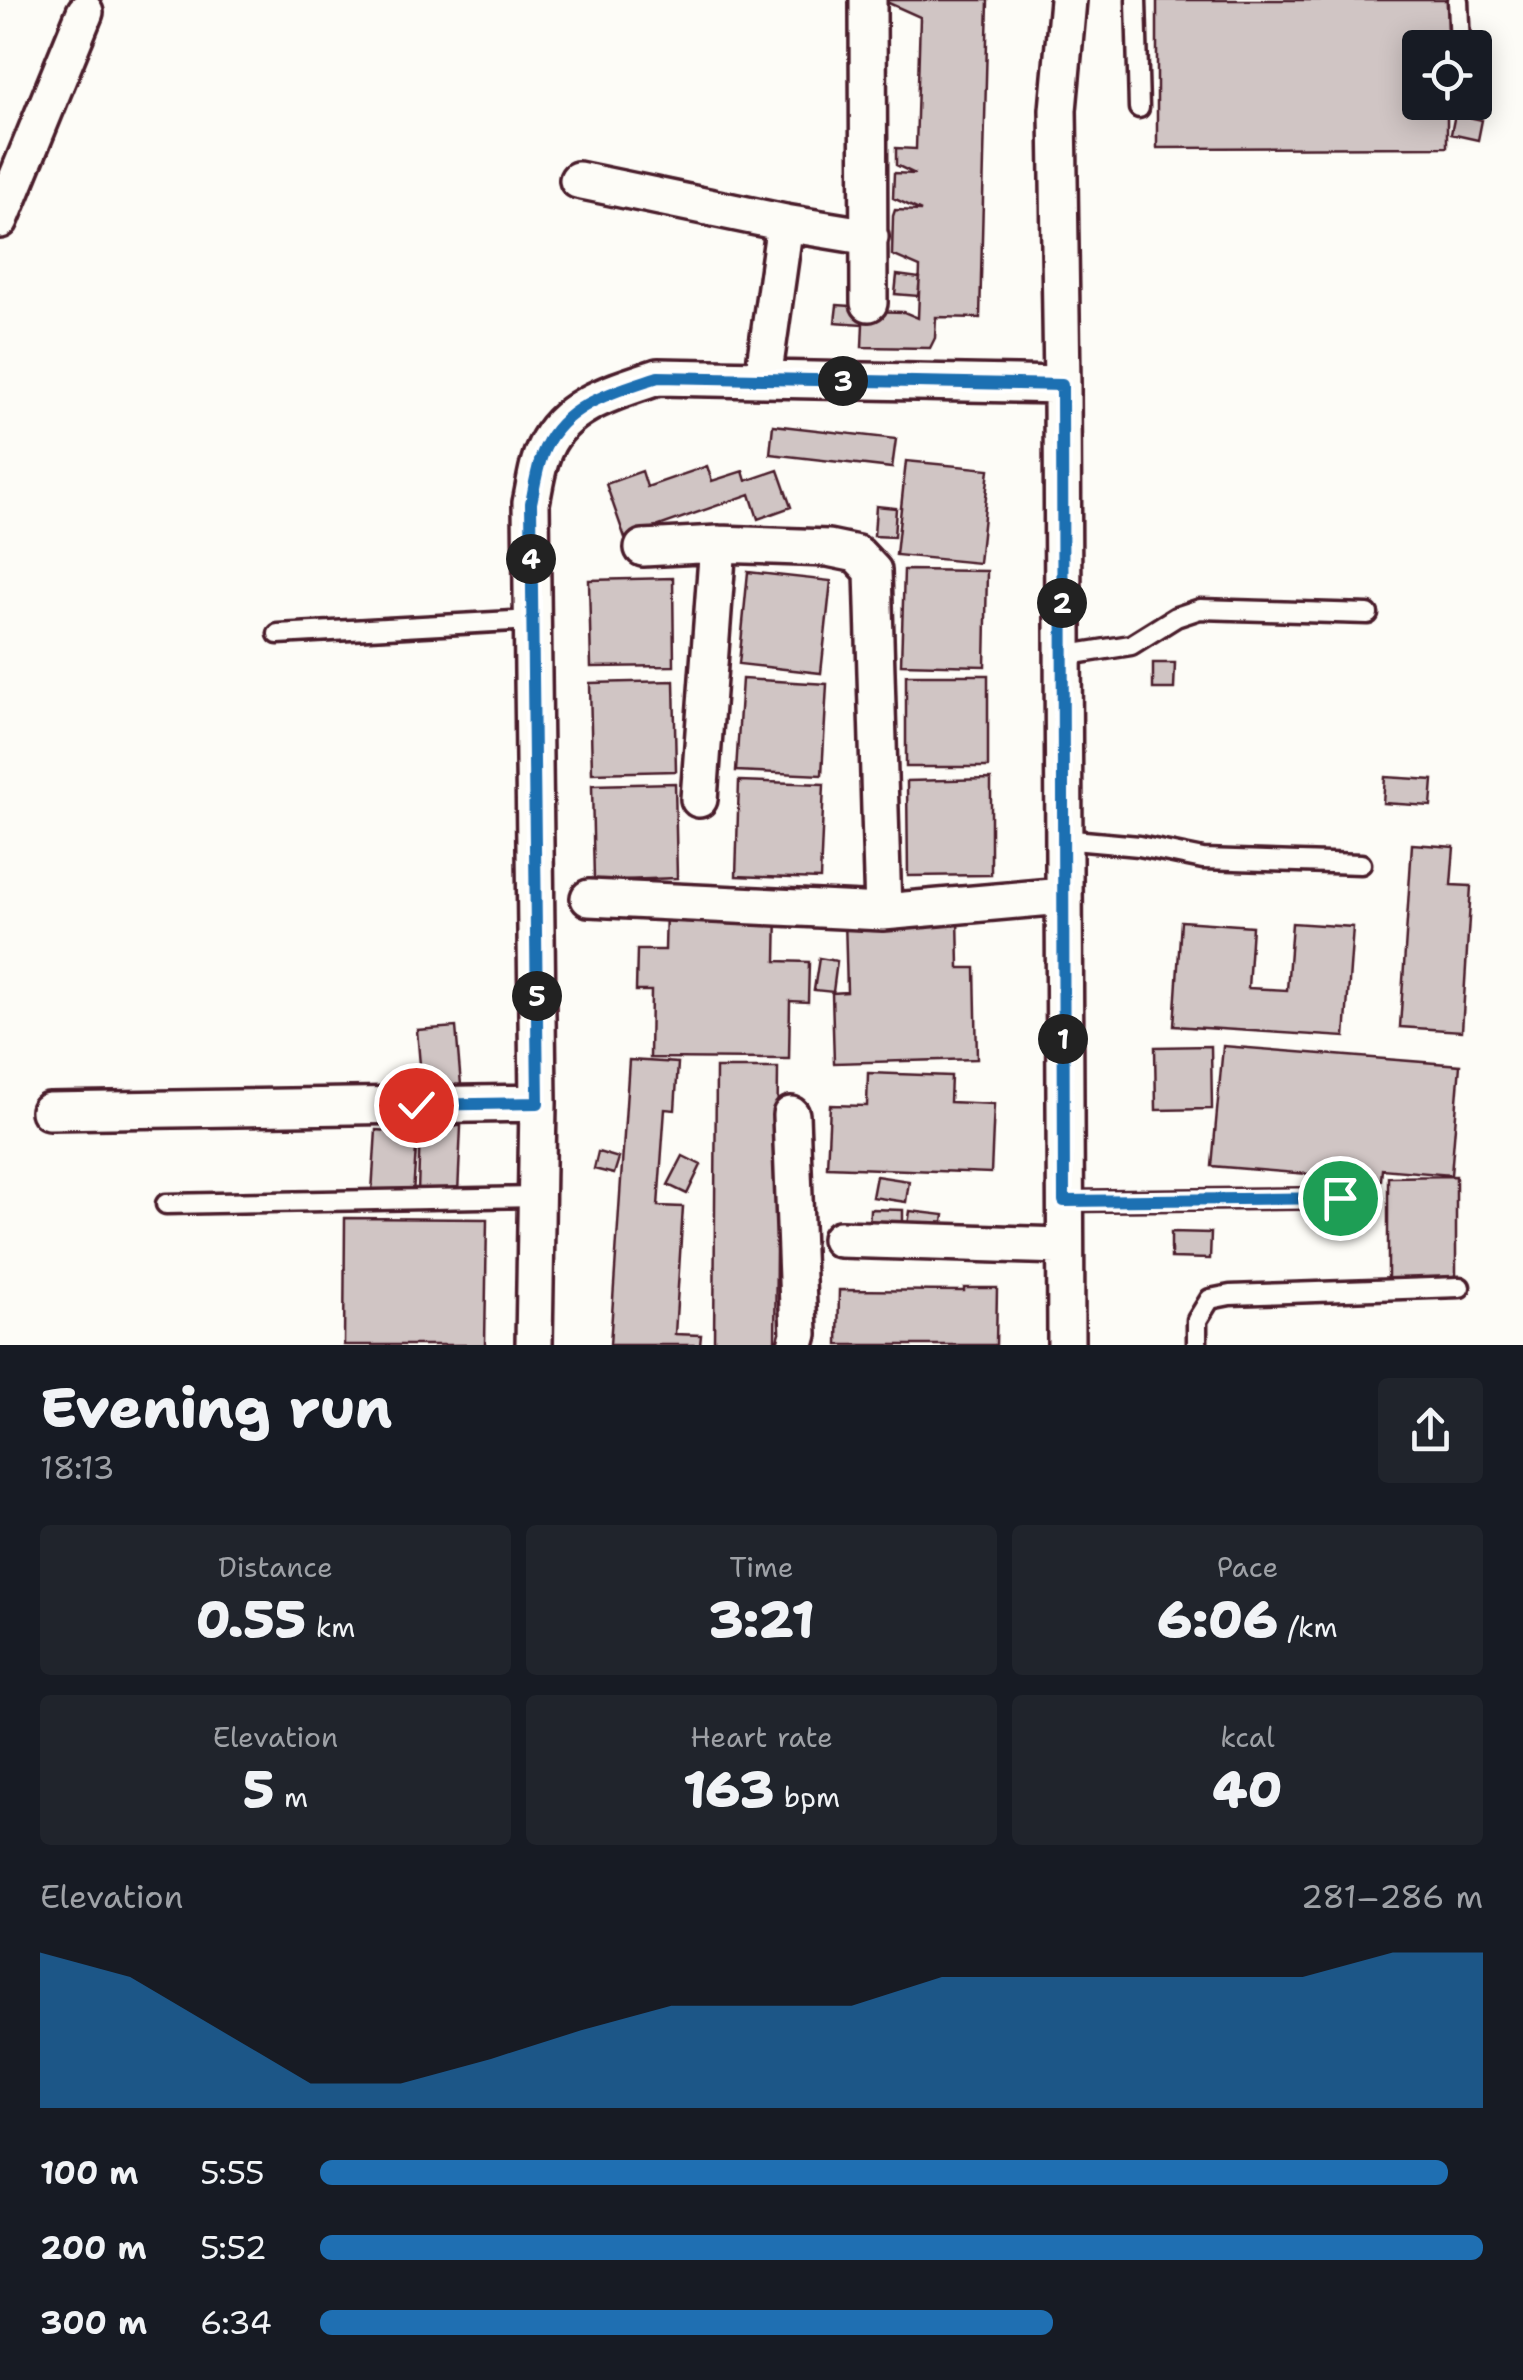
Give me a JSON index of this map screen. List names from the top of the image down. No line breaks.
{"page":{"pins":["3","4","2","5","1"],"heading":["Evening run","18:13"],"stats":[["Distance","0.55 km"],["Time","3:21"],["Pace","6:06 /km"],["Elevation","5 m"],["Heart rate","163 bpm"],["kcal","40"]],"chart":["Elevation","281–286 m"],"list":[{"name":"100 m","note":"5:55"},{"name":"200 m","note":"5:52"},{"name":"300 m","note":"6:34"}]}}
